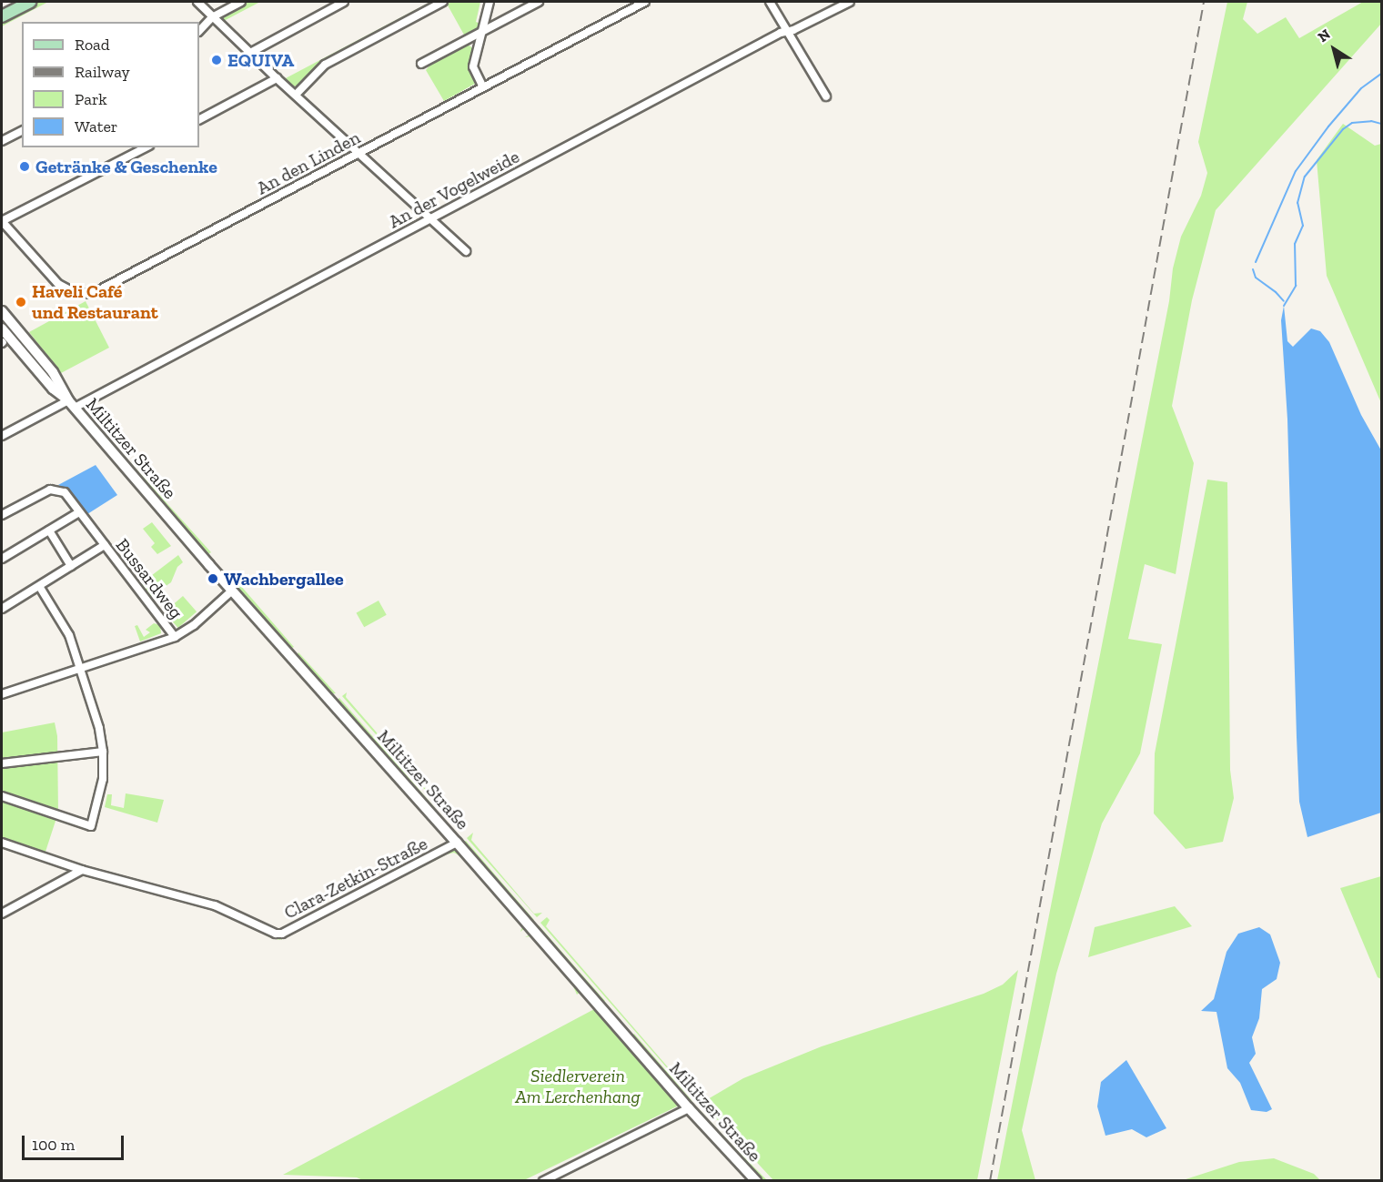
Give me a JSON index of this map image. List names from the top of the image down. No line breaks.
{"streets":{"street":["An den Linden","An der Vogelweide","Miltitzer Straße","Bussardweg","Clara-Zetkin-Straße"]},"crossings":[["An der Vogelweide","Miltitzer Straße"],["Miltitzer Straße","Bussardweg"],["Miltitzer Straße","Clara-Zetkin-Straße"]],"parks":["Siedlerverein Am Lerchenhang"],"places":["EQUIVA","Getränke & Geschenke","Haveli Café und Restaurant","Wachbergallee"],"legend":["Road","Railway","Park","Water"],"scale_bar":"100 m","north":"top left"}
